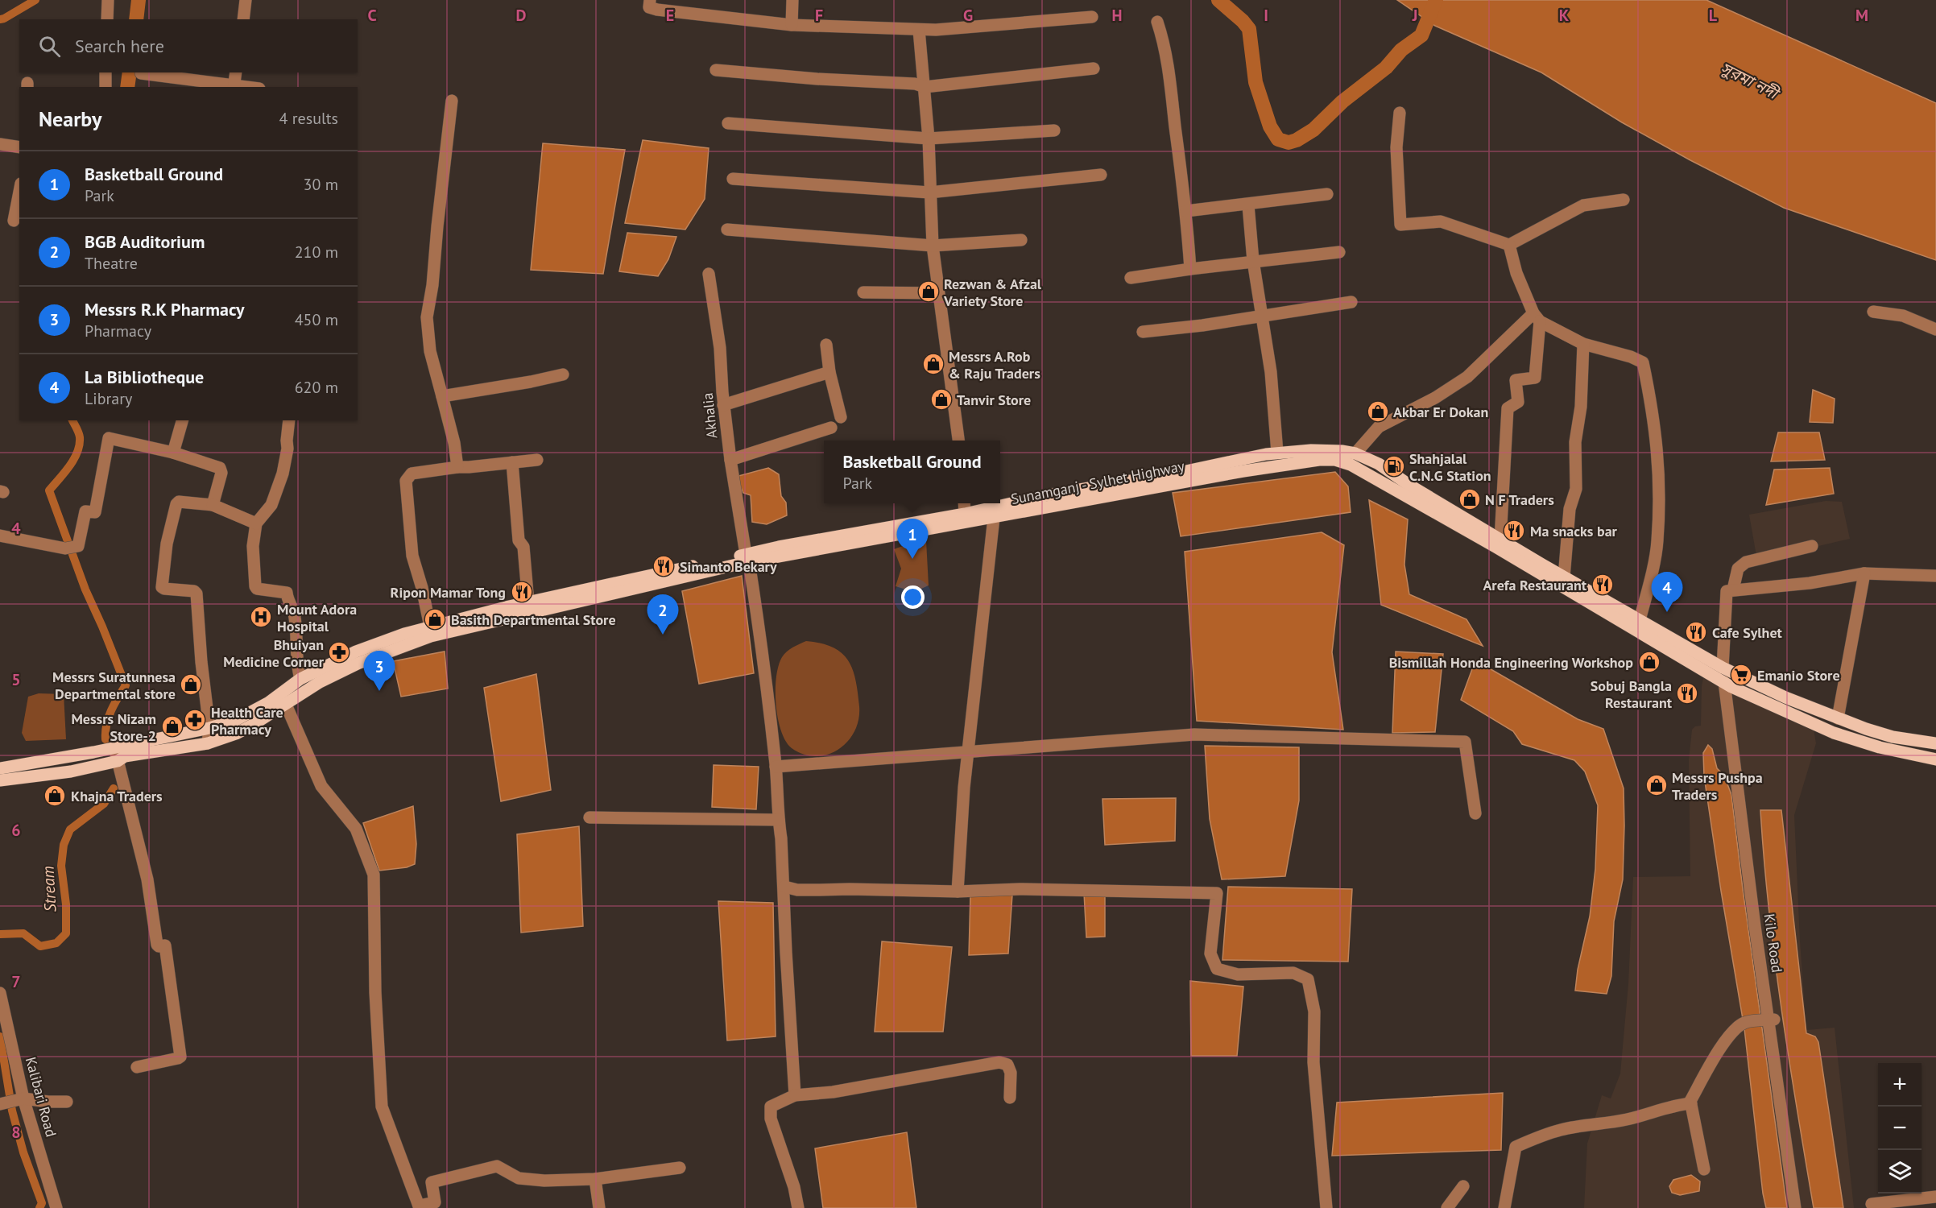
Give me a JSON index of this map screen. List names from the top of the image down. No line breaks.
{"streets":{"main road":["Sunamganj - Sylhet Highway"],"street":["Akhalia","Kilo Road","Kalibari Road"]},"crossings":[["Akhalia","Sunamganj - Sylhet Highway"],["Sunamganj - Sylhet Highway","Kilo Road"]],"water":["সুরমা নদী","Stream"],"places":{"shop":["Rezwan & Afzal Variety Store","Messrs A.Rob & Raju Traders","Tanvir Store","Akbar Er Dokan","N F Traders","Basith Departmental Store","Bismillah Honda Engineering Workshop","Messrs Suratunnesa Departmental store","Messrs Nizam Store-2","Messrs Pushpa Traders","Khajna Traders"],"fuel station":["Shahjalal C.N.G Station"],"restaurant":["Ma snacks bar","Simanto Bekary","Arefa Restaurant","Ripon Mamar Tong","Cafe Sylhet","Sobuj Bangla Restaurant"],"hospital":["Mount Adora Hospital"],"pharmacy":["Bhuiyan Medicine Corner","Health Care Pharmacy"],"supermarket":["Emanio Store"]},"page":{"search":"Search here","heading":["Nearby","4 results"],"list":[{"mark":"1","name":"Basketball Ground","note":"Park","value":"30 m"},{"mark":"2","name":"BGB Auditorium","note":"Theatre","value":"210 m"},{"mark":"3","name":"Messrs R.K Pharmacy","note":"Pharmacy","value":"450 m"},{"mark":"4","name":"La Bibliotheque","note":"Library","value":"620 m"}],"popup":["Basketball Ground","Park"],"pins":["1","4","2","3"],"map_buttons":["+","−"]},"grid":{"columns":["C","D","E","F","G","H","I","J","K","L","M"],"rows":["4","5","6","7","8"]}}
